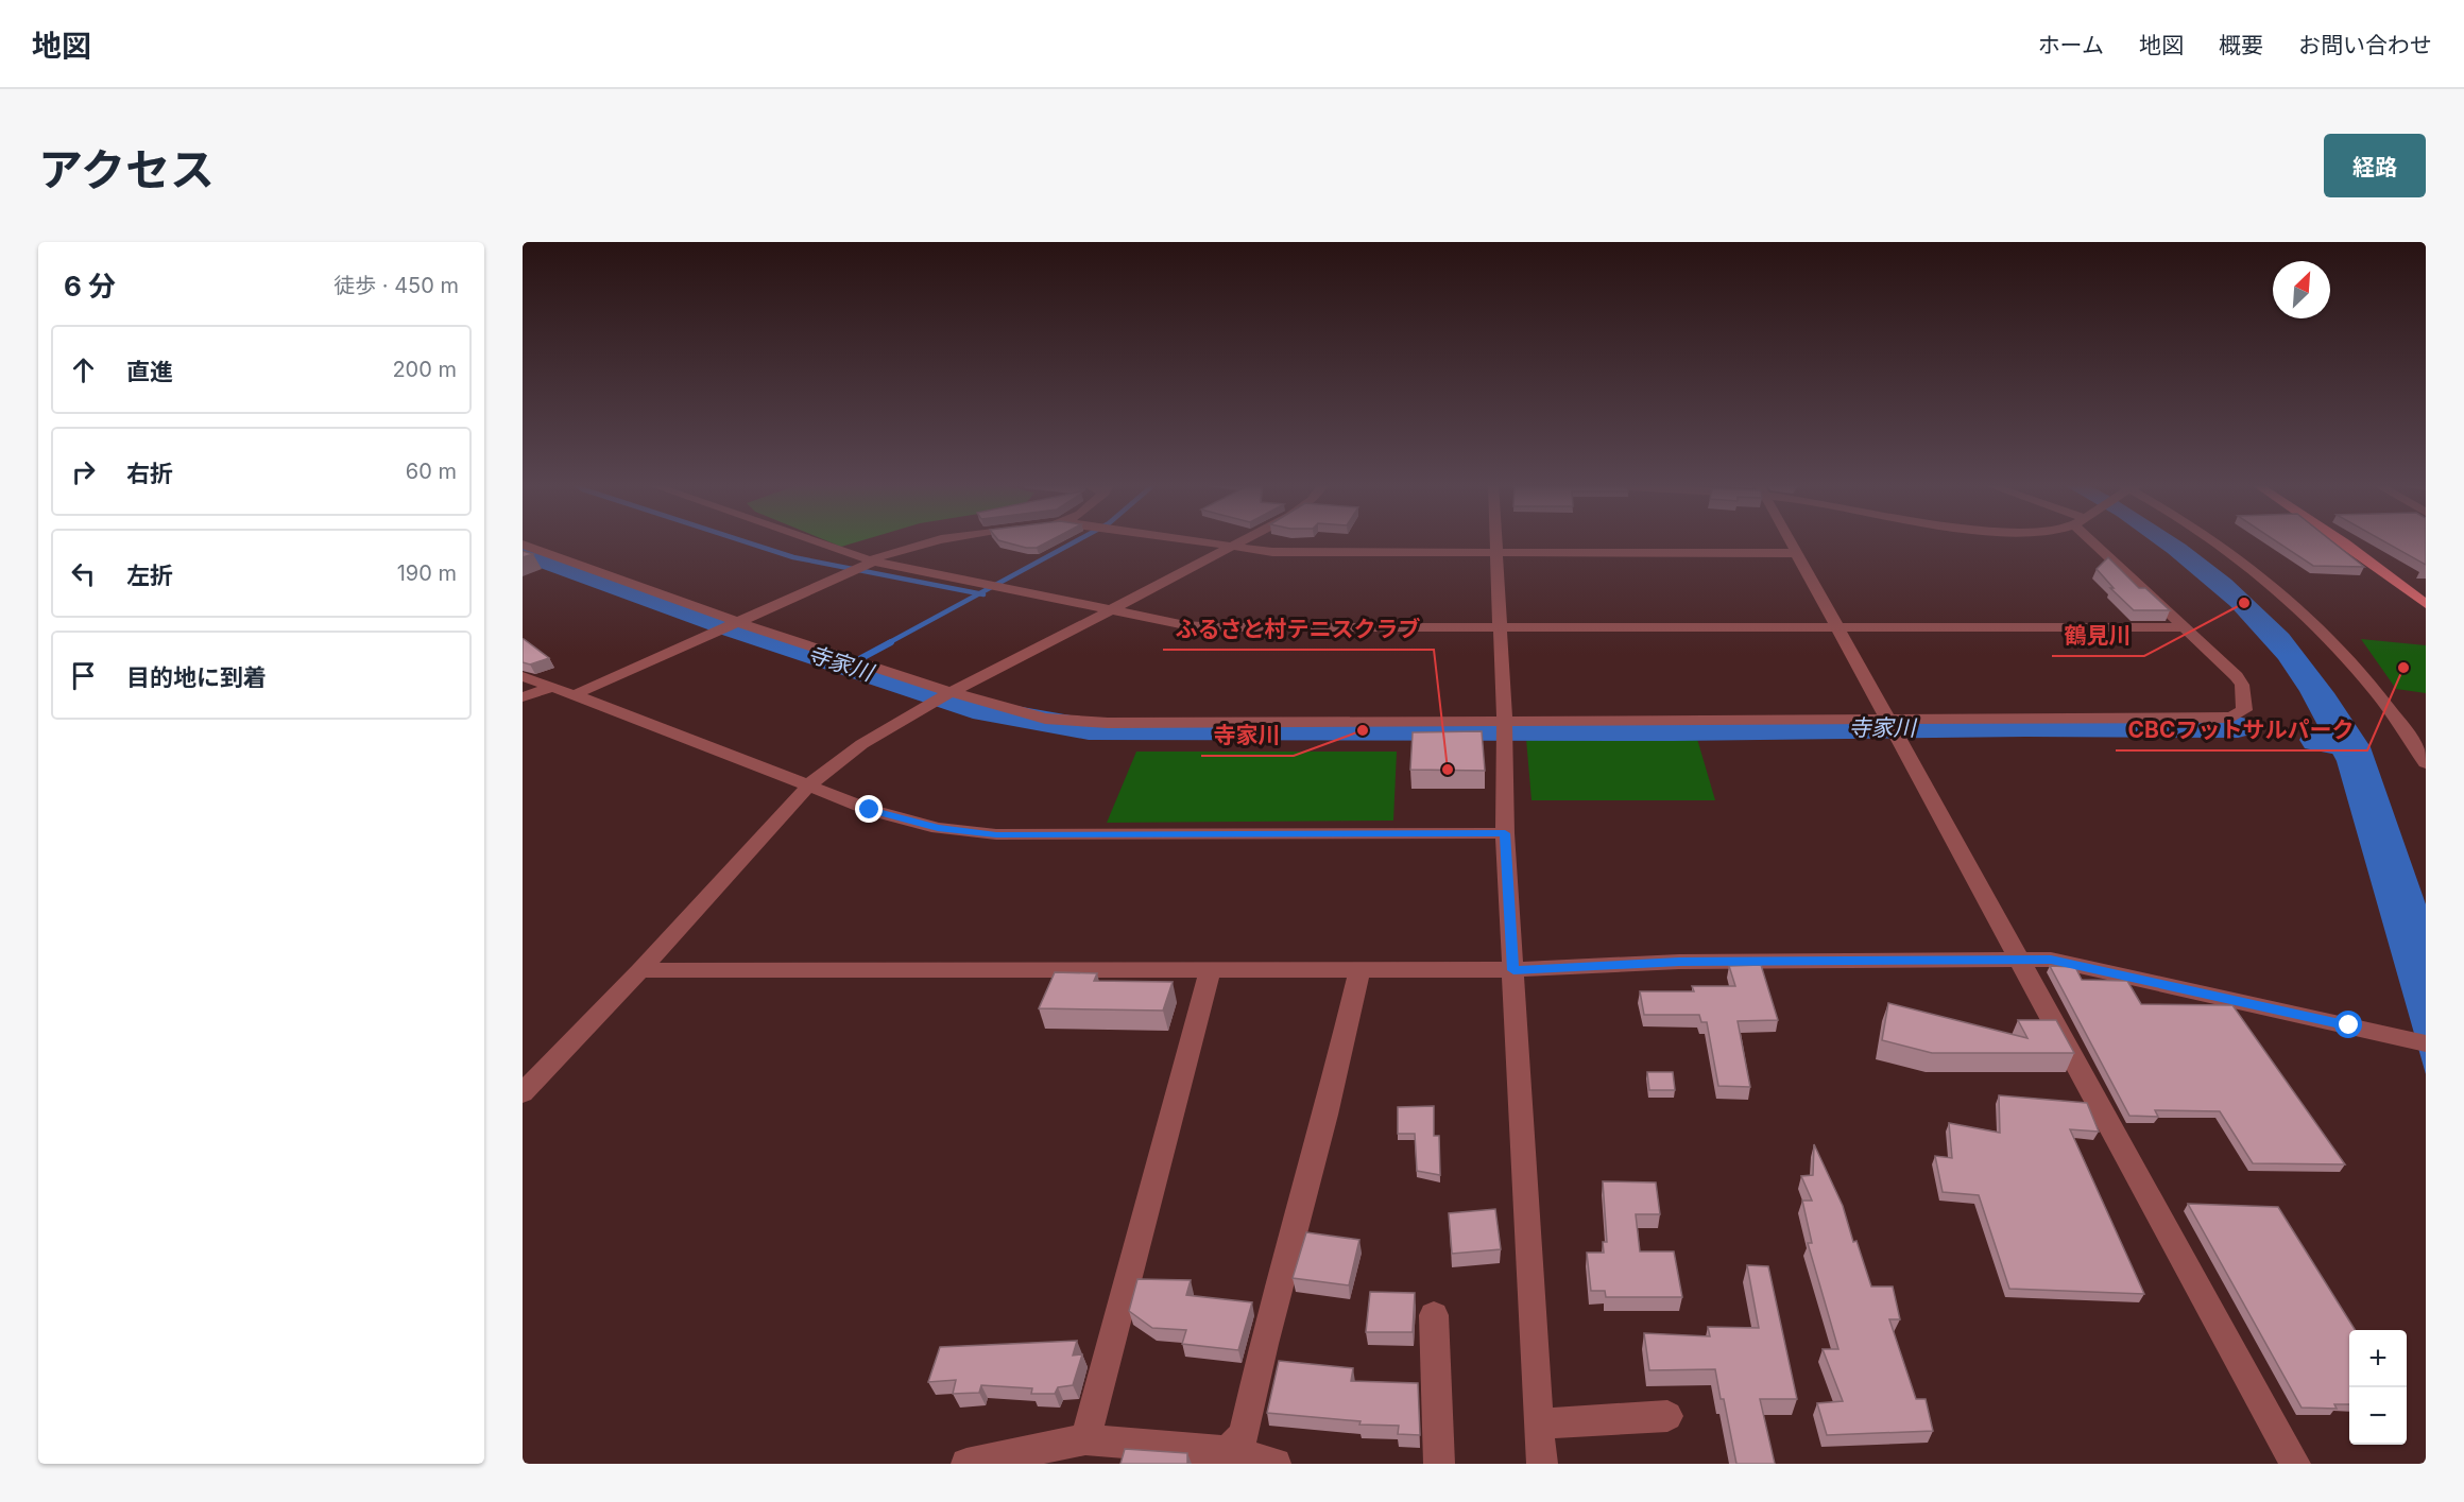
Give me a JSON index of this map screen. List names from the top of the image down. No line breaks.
{"water":["寺家川"],"places":["鶴見川","CBCフットサルパーク","寺家川","ふるさと村テニスクラブ"],"north":"top right","page":{"header":"地図","nav":["ホーム","地図","概要","お問い合わせ"],"title":"アクセス","buttons":"経路","heading":["6 分","徒歩 · 450 m"],"list":[["直進","200 m"],["右折","60 m"],["左折","190 m"],"目的地に到着"],"map_buttons":["+","−"]}}
